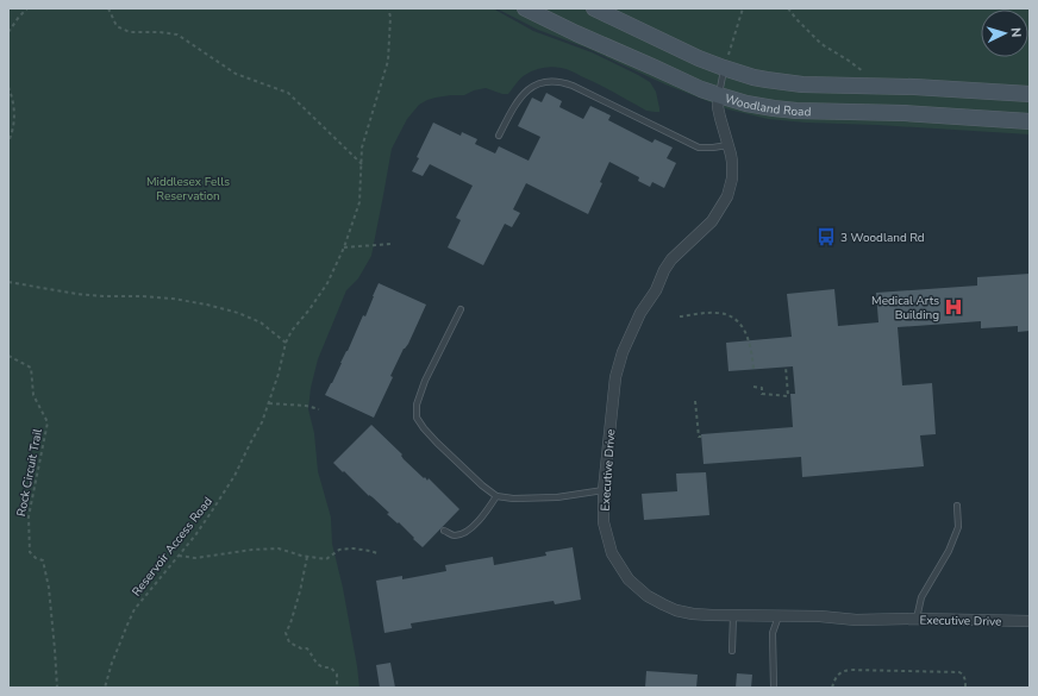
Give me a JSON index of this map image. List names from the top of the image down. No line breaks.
{"streets":{"main road":["Woodland Road"],"street":["Executive Drive"],"path":["Rock Circuit Trail","Reservoir Access Road"]},"crossings":[["Woodland Road","Executive Drive"]],"parks":["Middlesex Fells Reservation"],"places":{"bus stop":["3 Woodland Rd"],"hospital":["Medical Arts Building"]},"north":"right"}
